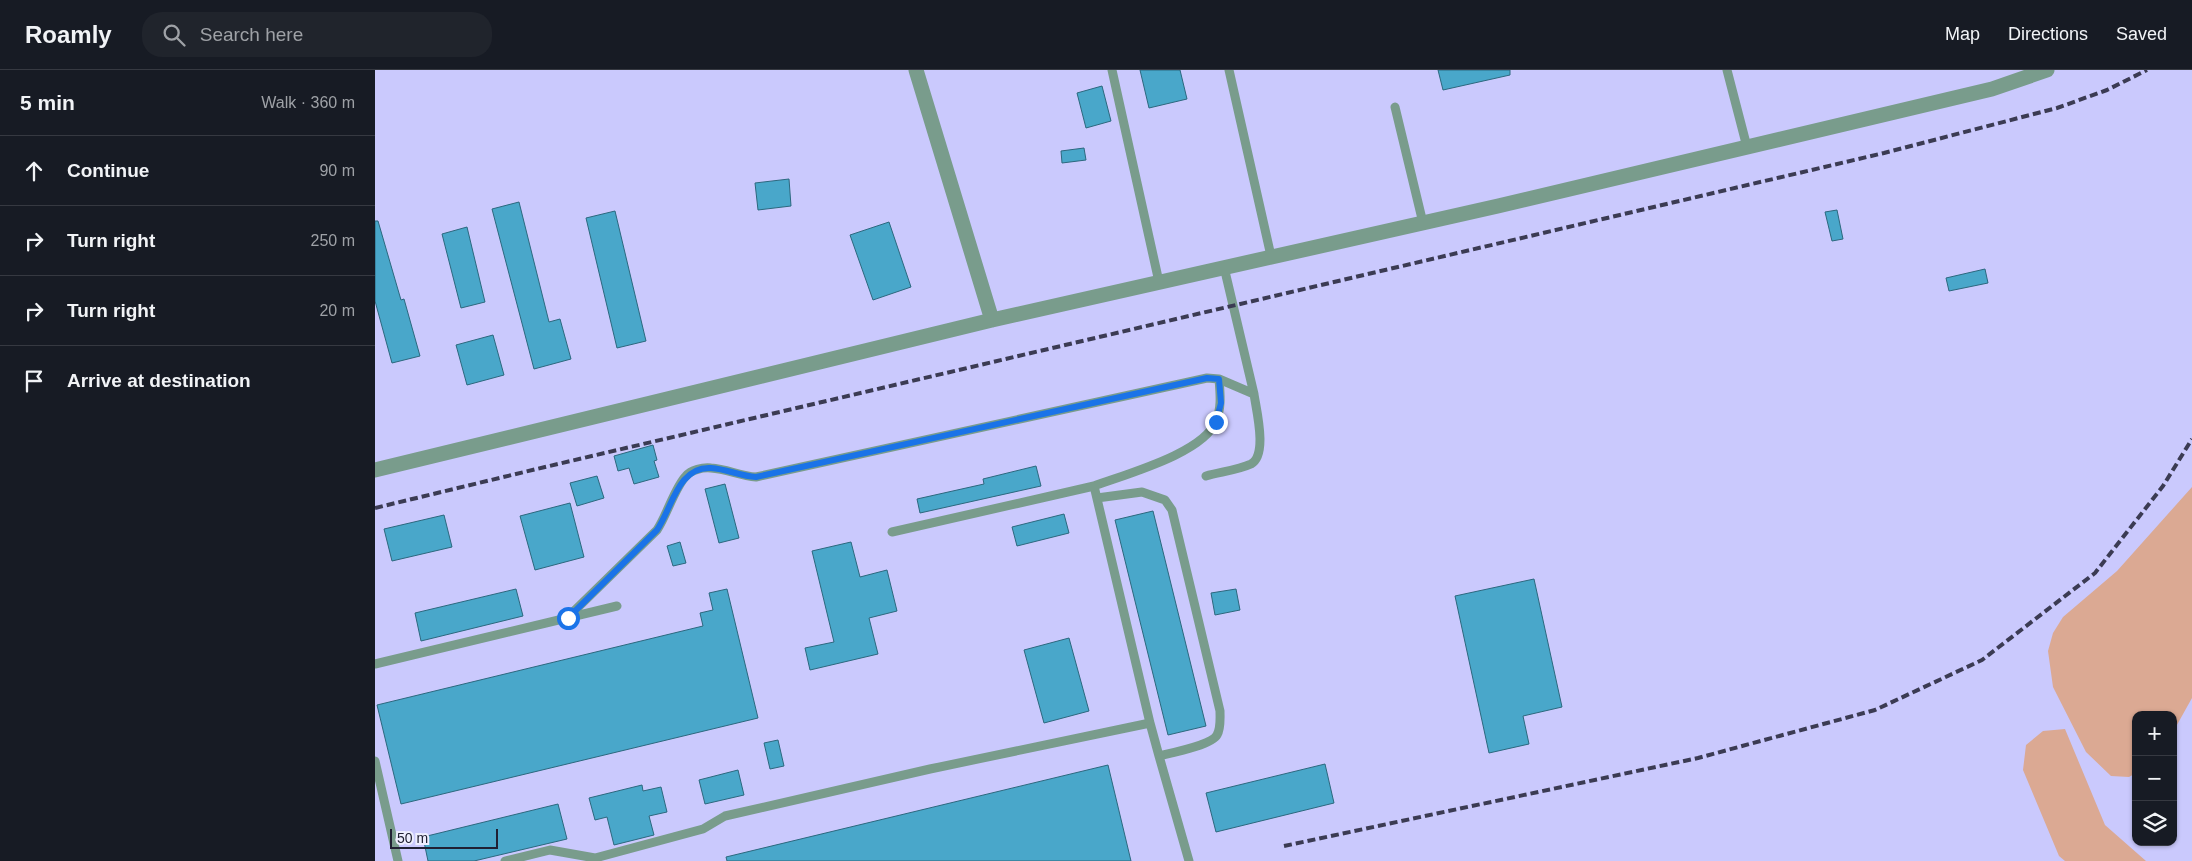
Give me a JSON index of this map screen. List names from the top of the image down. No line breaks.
{"scale_bar":"50 m","page":{"header":"Roamly","search":"Search here","nav":["Map","Directions","Saved"],"heading":["5 min","Walk · 360 m"],"list":[["Continue","90 m"],["Turn right","250 m"],["Turn right","20 m"],"Arrive at destination"],"map_buttons":["+","−"],"scale":"50 m"}}
